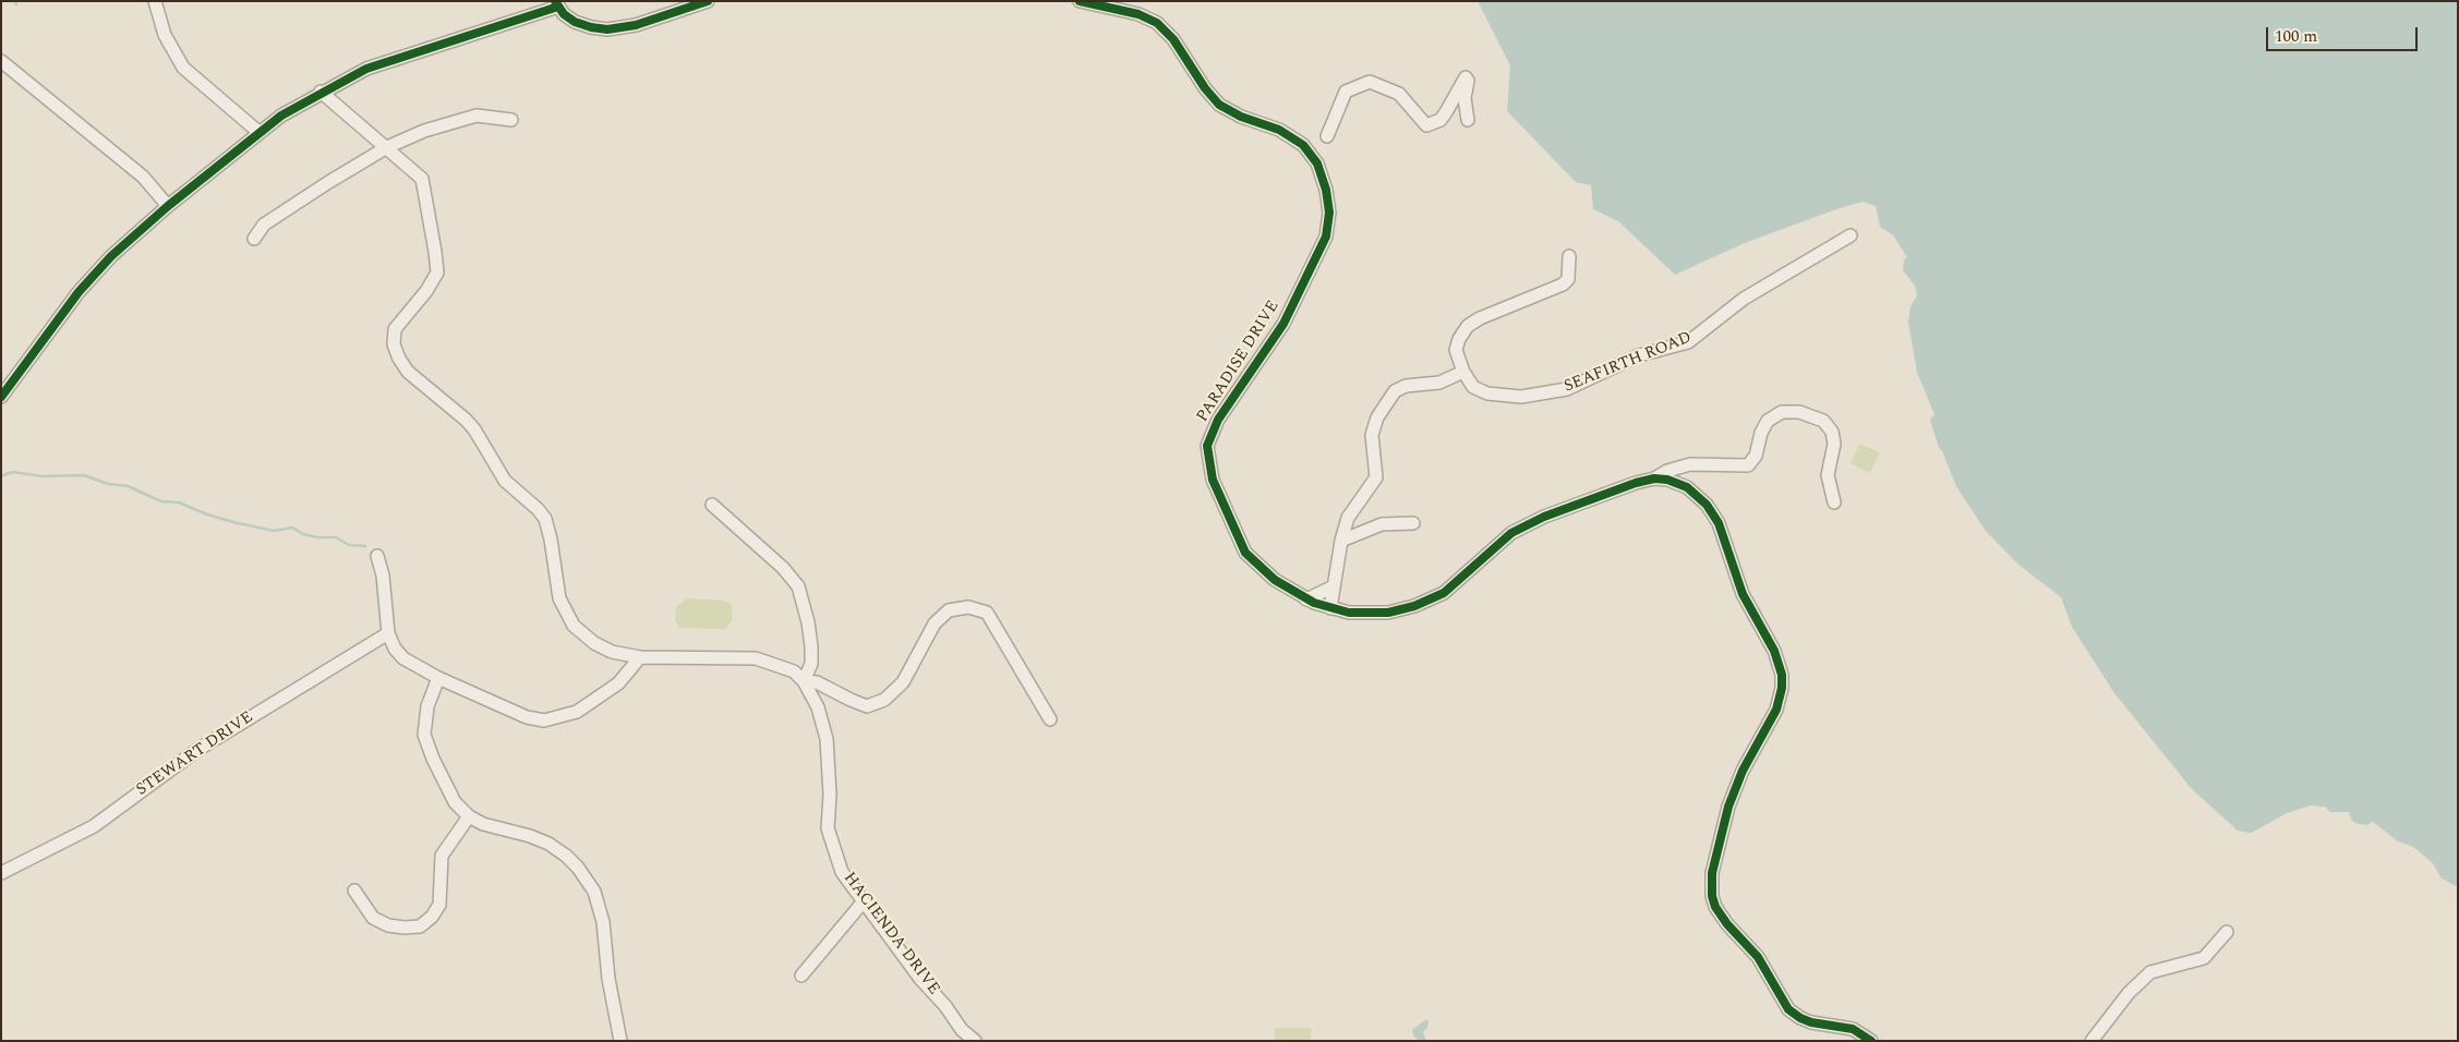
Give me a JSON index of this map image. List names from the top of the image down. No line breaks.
{"streets":{"street":["PARADISE DRIVE","SEAFIRTH ROAD","STEWART DRIVE","HACIENDA DRIVE"]},"scale_bar":"100 m"}
